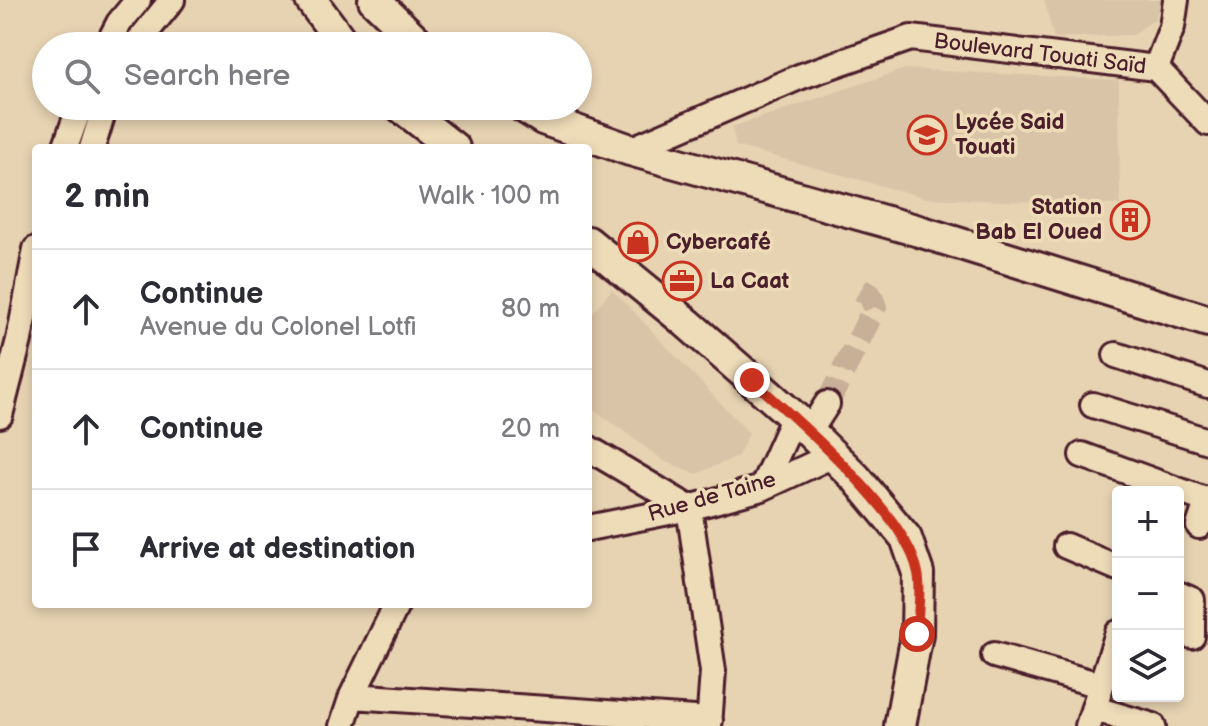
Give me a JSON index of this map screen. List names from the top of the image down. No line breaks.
{"streets":{"street":["Boulevard Touati Saïd","Rue de Taine"]},"places":{"school or university":["Lycée Said Touati"],"building":["Station Bab El Oued"],"shop":["Cybercafé"],"office":["La Caat"]},"page":{"search":"Search here","heading":["2 min","Walk · 100 m"],"list":[["Continue","Avenue du Colonel Lotfi","80 m"],["Continue","20 m"],"Arrive at destination"],"map_buttons":["+","−"]}}
